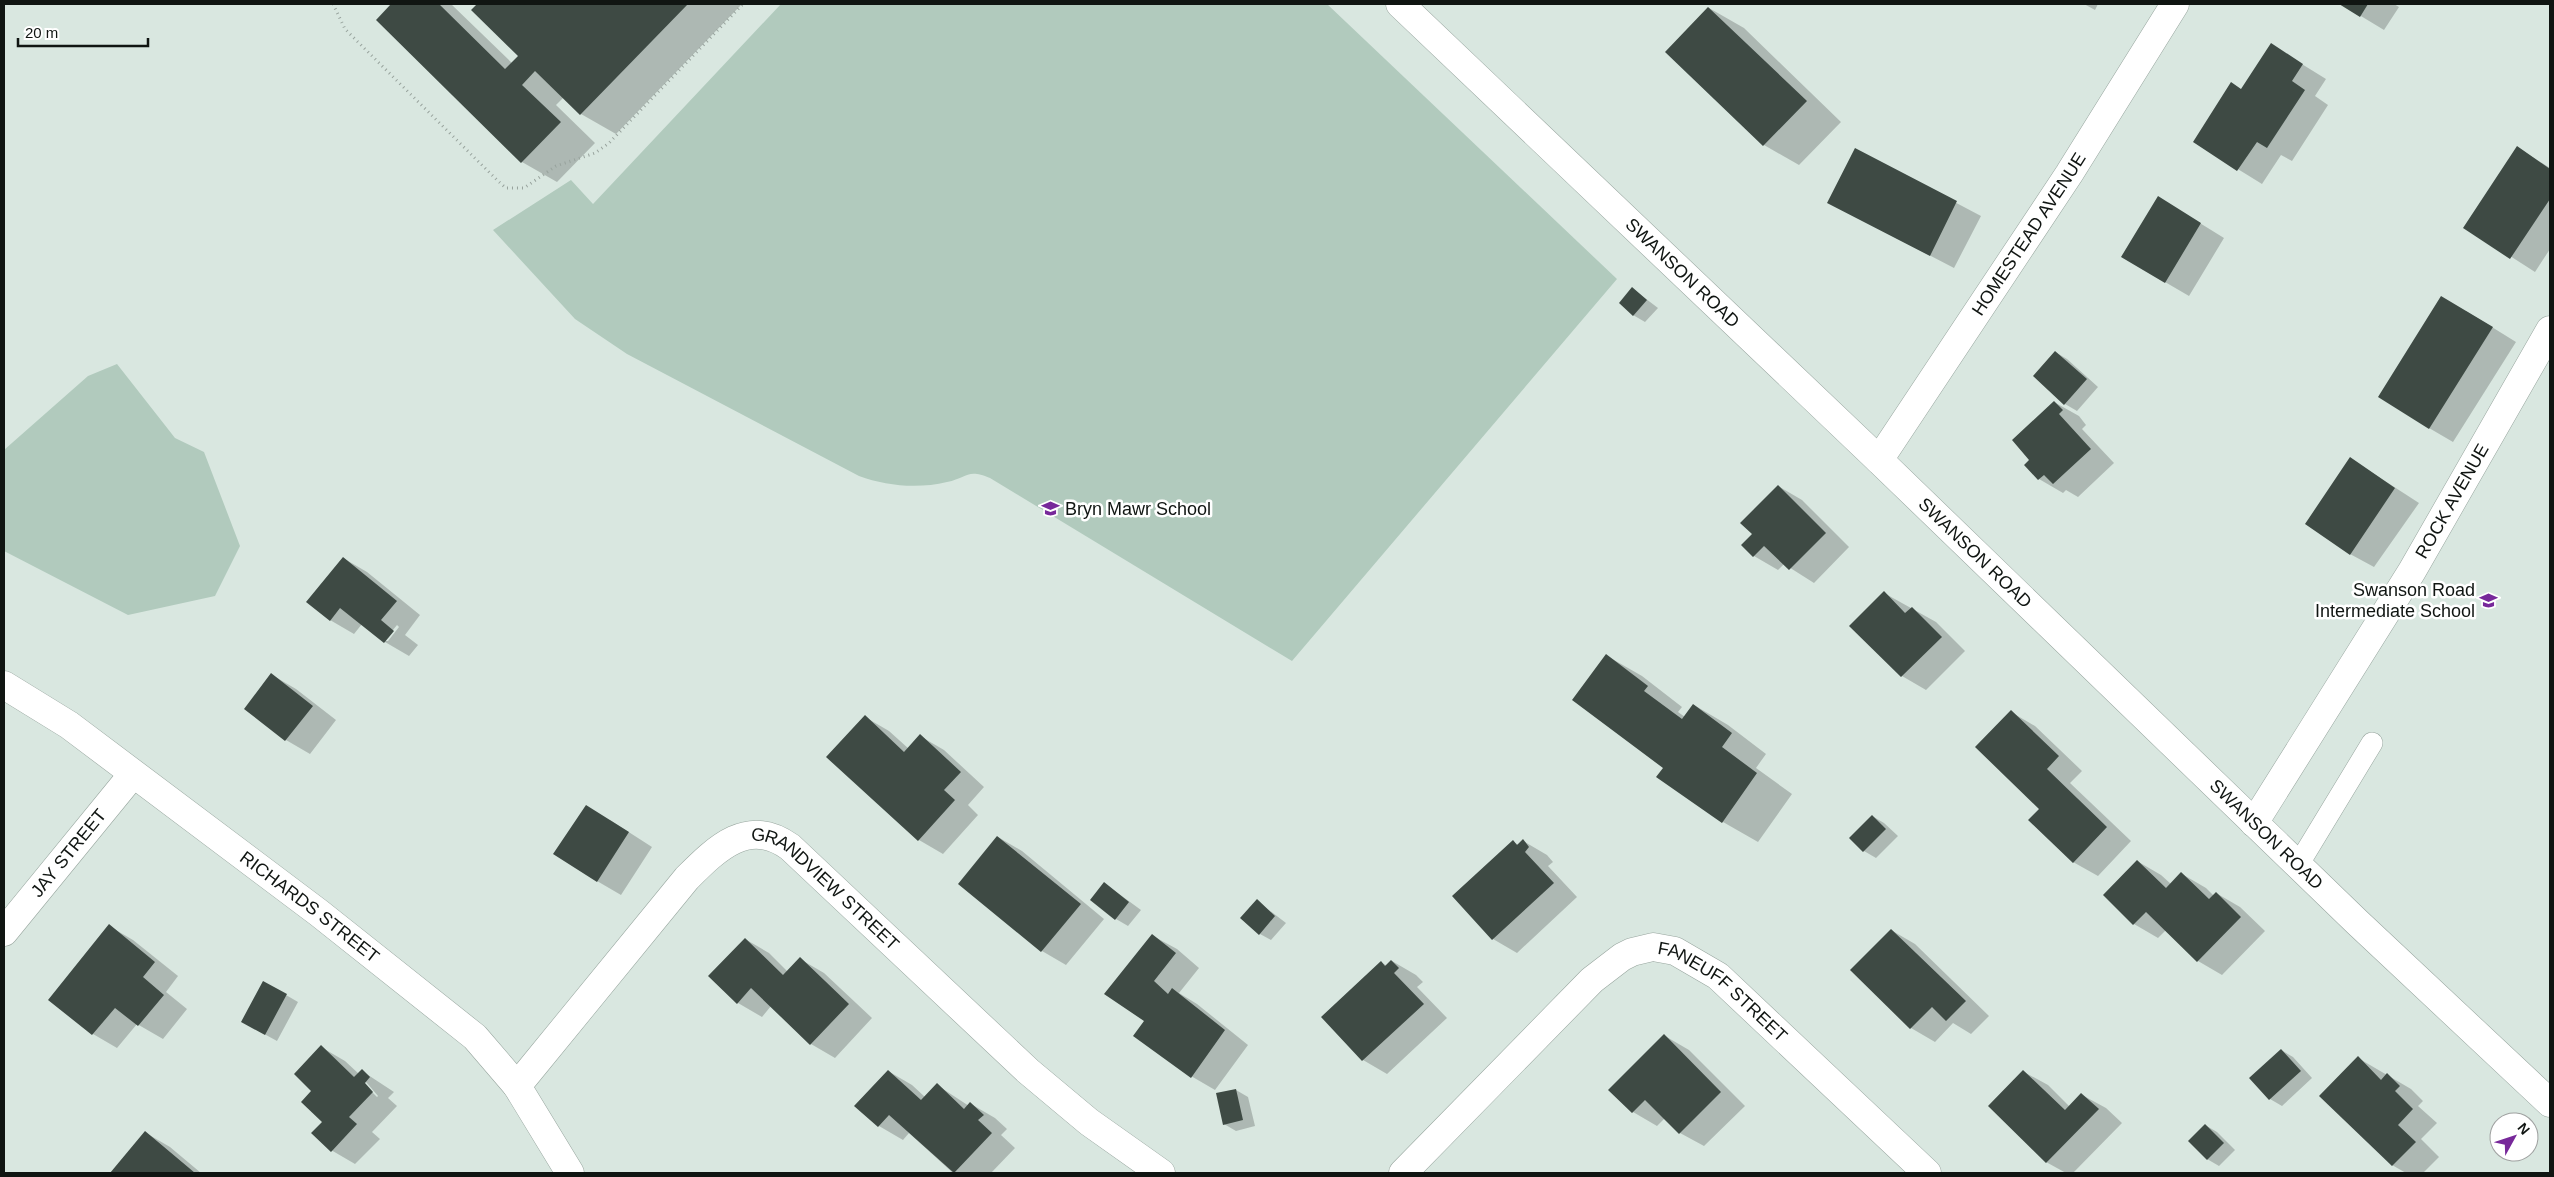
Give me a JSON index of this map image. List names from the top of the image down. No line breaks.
{"streets":{"street":["HOMESTEAD AVENUE","SWANSON ROAD","ROCK AVENUE","JAY STREET","GRANDVIEW STREET","RICHARDS STREET","FANEUFF STREET"]},"crossings":[["HOMESTEAD AVENUE","SWANSON ROAD"],["SWANSON ROAD","ROCK AVENUE"],["JAY STREET","RICHARDS STREET"],["GRANDVIEW STREET","RICHARDS STREET"]],"places":{"school or university":["Bryn Mawr School","Swanson Road Intermediate School"]},"scale_bar":"20 m","north":"top right"}
